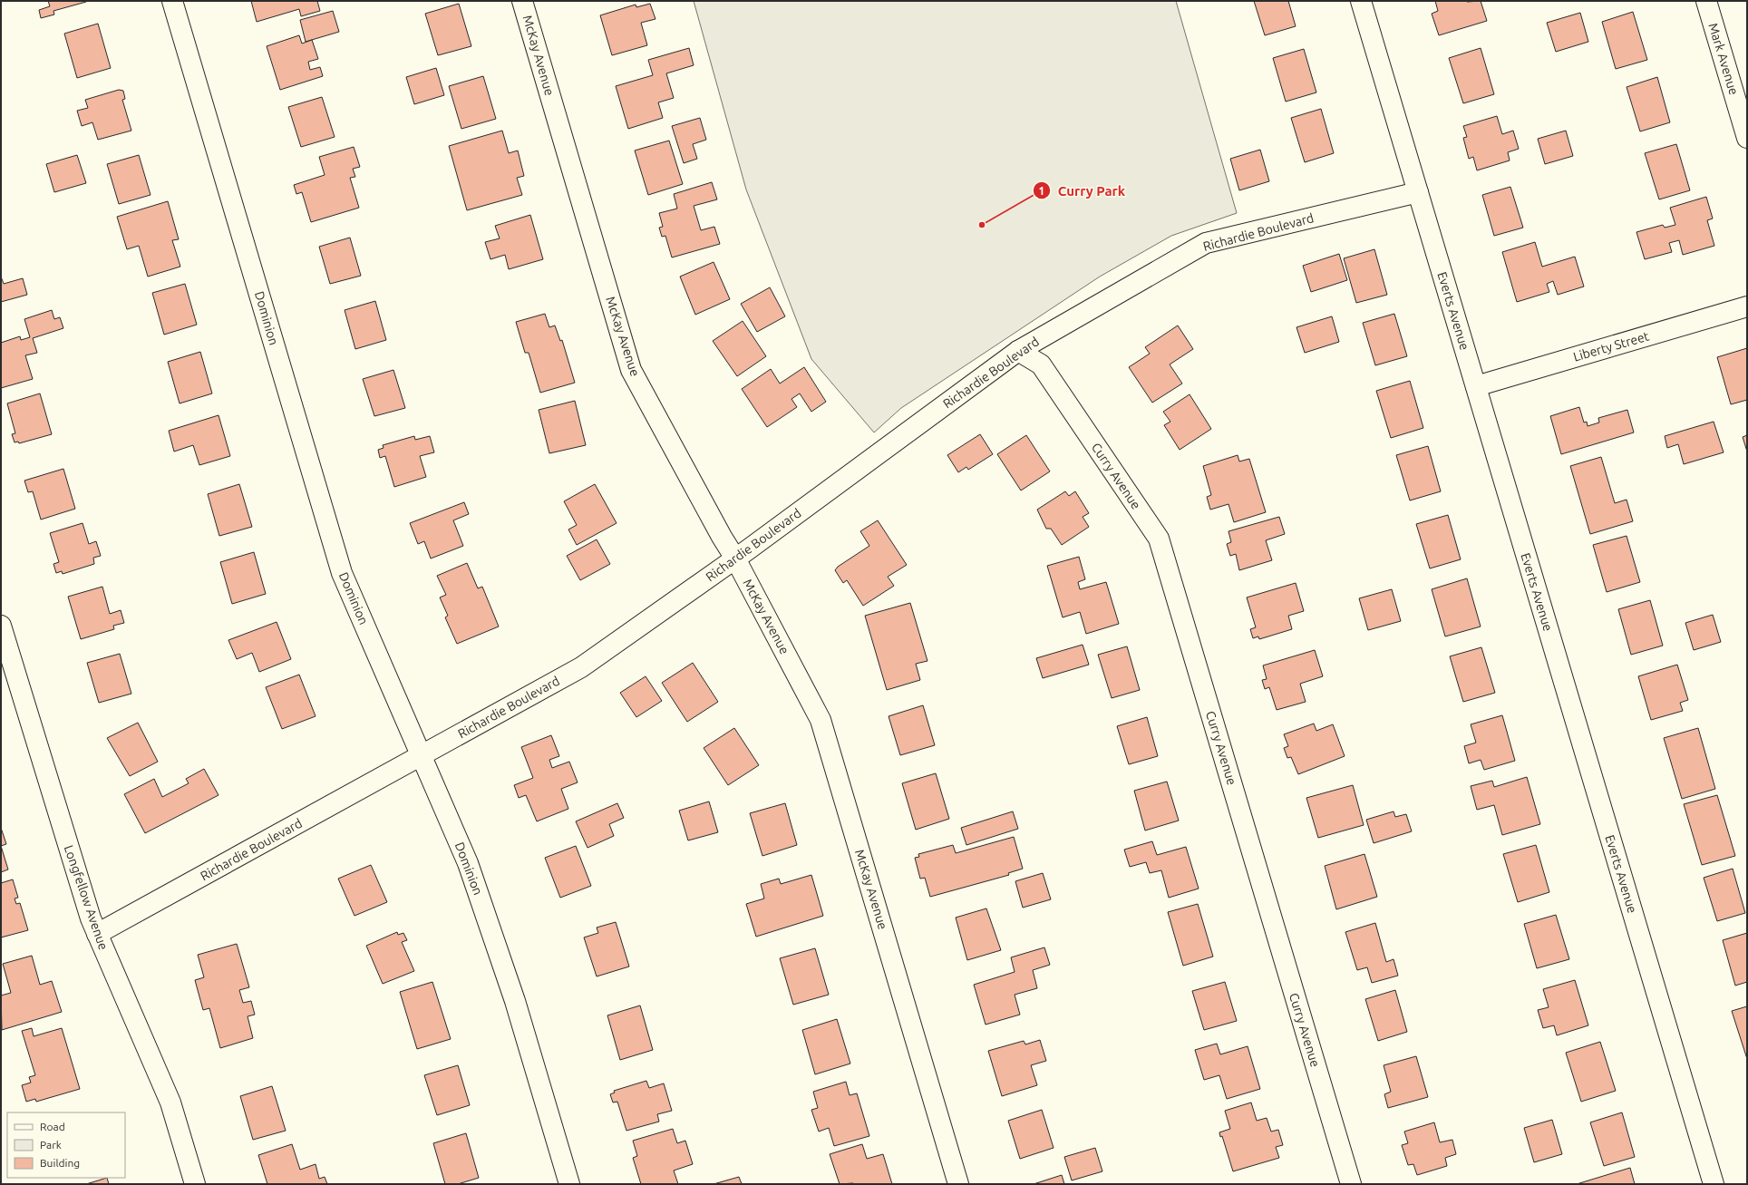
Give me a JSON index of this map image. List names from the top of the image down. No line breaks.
{"streets":{"street":["McKay Avenue","Mark Avenue","Richardie Boulevard","Everts Avenue","Dominion","Liberty Street","Curry Avenue","Longfellow Avenue"]},"crossings":[["McKay Avenue","Richardie Boulevard"],["Richardie Boulevard","Everts Avenue"],["Richardie Boulevard","Dominion"],["Richardie Boulevard","Curry Avenue"],["Richardie Boulevard","Longfellow Avenue"],["Everts Avenue","Liberty Street"]],"places":["Curry Park"],"legend":["Road","Park","Building"]}
